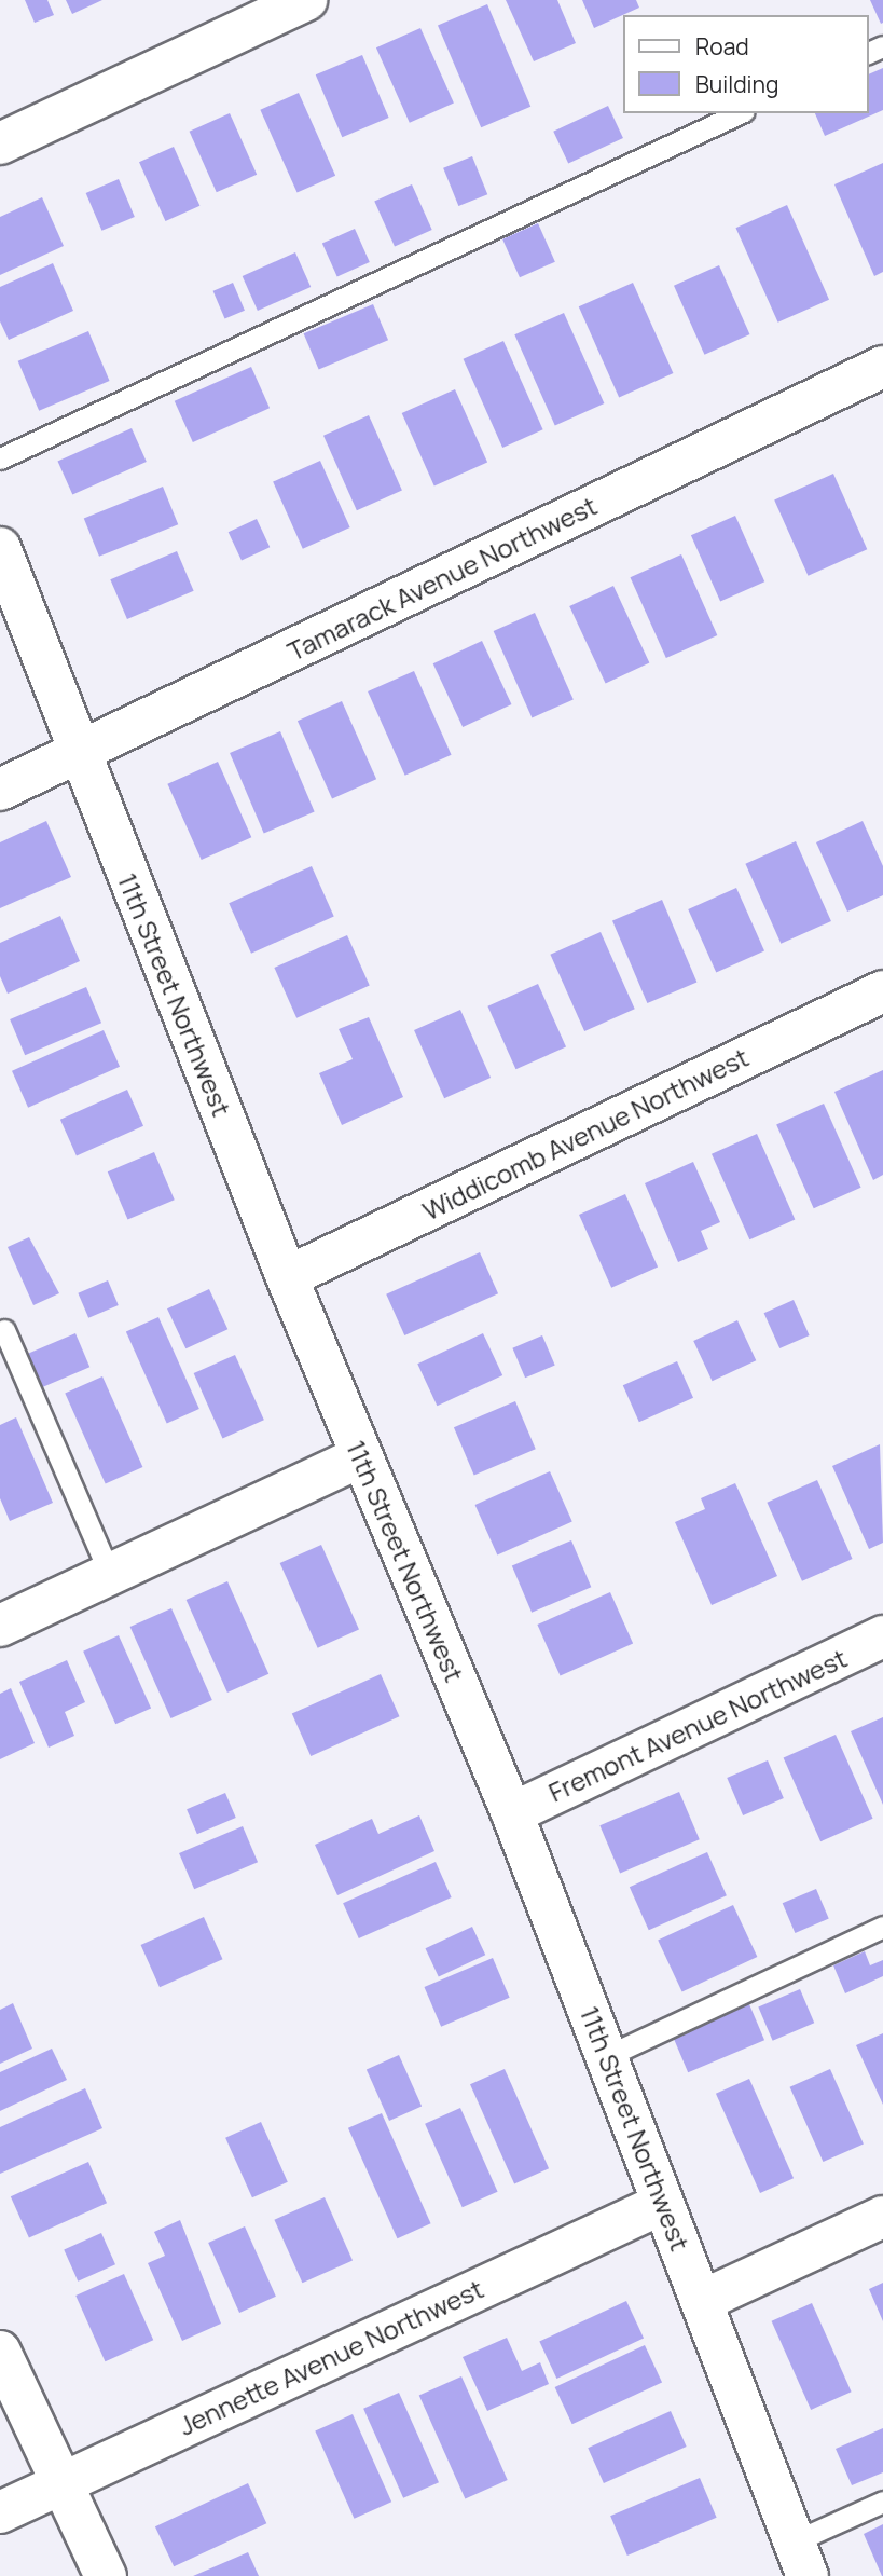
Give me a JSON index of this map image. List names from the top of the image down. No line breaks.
{"streets":{"street":["Tamarack Avenue Northwest","11th Street Northwest","Widdicomb Avenue Northwest","Fremont Avenue Northwest","Jennette Avenue Northwest"]},"crossings":[["Tamarack Avenue Northwest","11th Street Northwest"],["11th Street Northwest","Widdicomb Avenue Northwest"],["11th Street Northwest","Fremont Avenue Northwest"],["11th Street Northwest","Jennette Avenue Northwest"]],"legend":["Road","Building"]}
